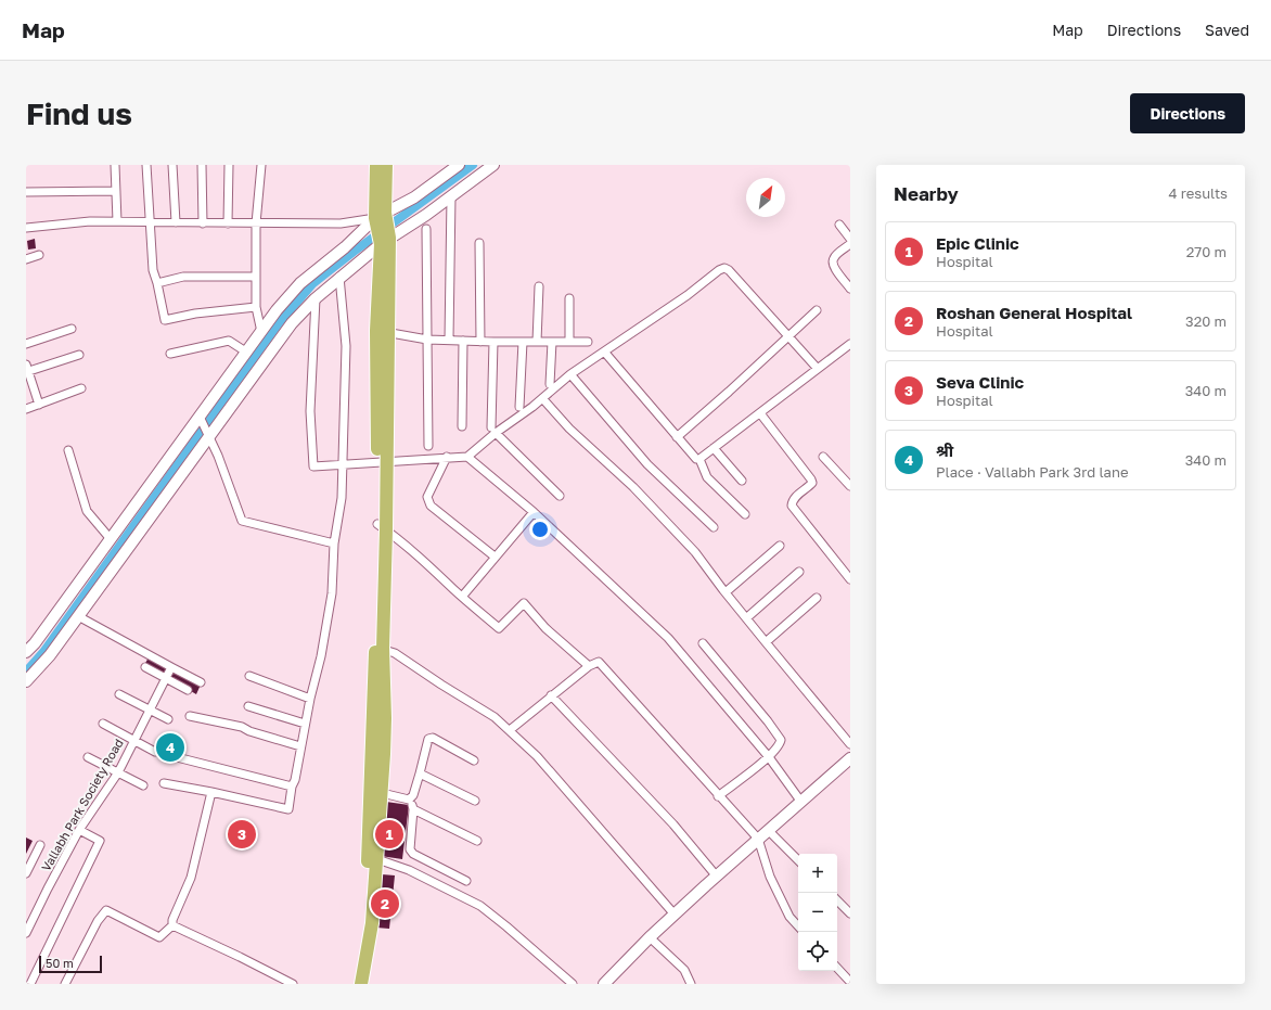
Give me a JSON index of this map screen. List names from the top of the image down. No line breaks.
{"streets":{"street":["Vallabh Park Society Road"]},"scale_bar":"50 m","north":"top right","page":{"header":"Map","nav":["Map","Directions","Saved"],"buttons":"Directions","title":"Find us","heading":["Nearby","4 results"],"list":[{"mark":"1","name":"Epic Clinic","note":"Hospital","value":"270 m"},{"mark":"2","name":"Roshan General Hospital","note":"Hospital","value":"320 m"},{"mark":"3","name":"Seva Clinic","note":"Hospital","value":"340 m"},{"mark":"4","name":"श्री","note":"Place · Vallabh Park 3rd lane","value":"340 m"}],"pins":["4","1","3","2"],"map_buttons":["+","−"],"scale":"50 m"}}
